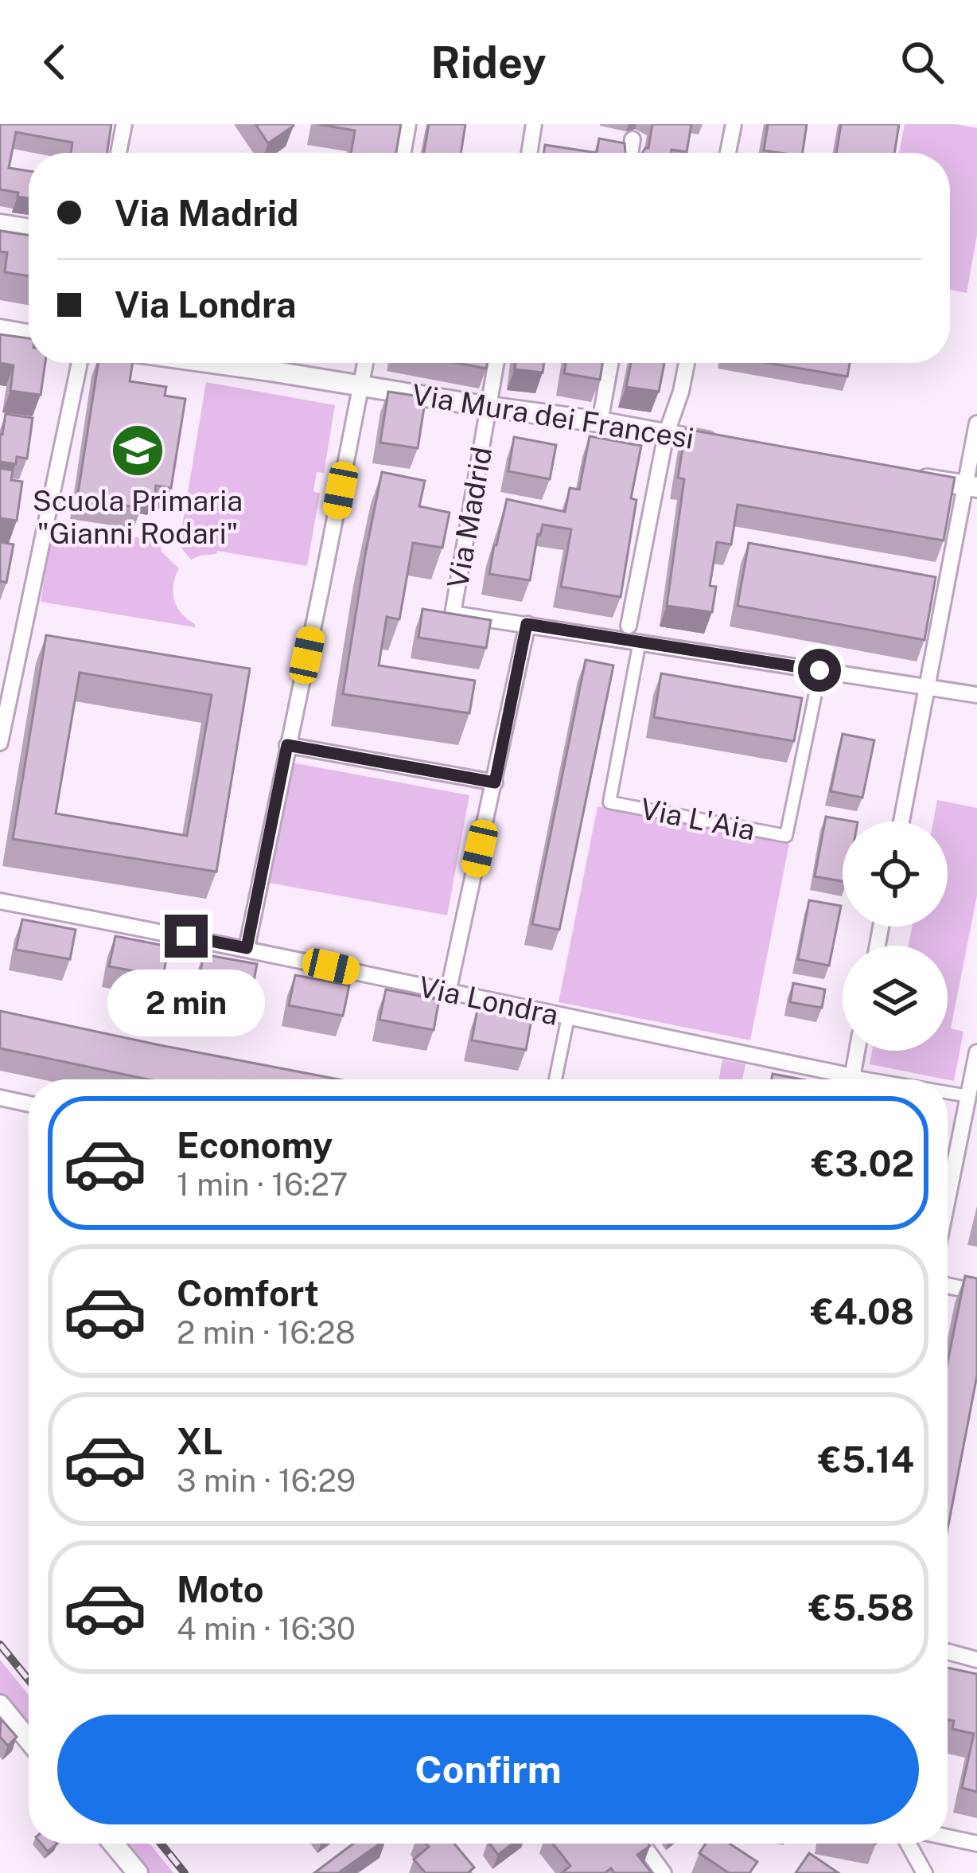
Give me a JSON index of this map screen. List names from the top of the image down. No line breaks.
{"streets":{"street":["Via Mura dei Francesi","Via Madrid","Via L'Aia","Via Londra"]},"crossings":[["Via Mura dei Francesi","Via Madrid"],["Via Madrid","Via L'Aia"]],"places":{"school or university":["Scuola Primaria \"Gianni Rodari\""]},"page":{"header":"Ridey","banner":["Via Madrid","Via Londra"],"bubble":"2 min","list":[{"name":"Economy","note":"1 min · 16:27","value":"€3.02"},{"name":"Comfort","note":"2 min · 16:28","value":"€4.08"},{"name":"XL","note":"3 min · 16:29","value":"€5.14"},{"name":"Moto","note":"4 min · 16:30","value":"€5.58"}],"buttons":"Confirm"}}
